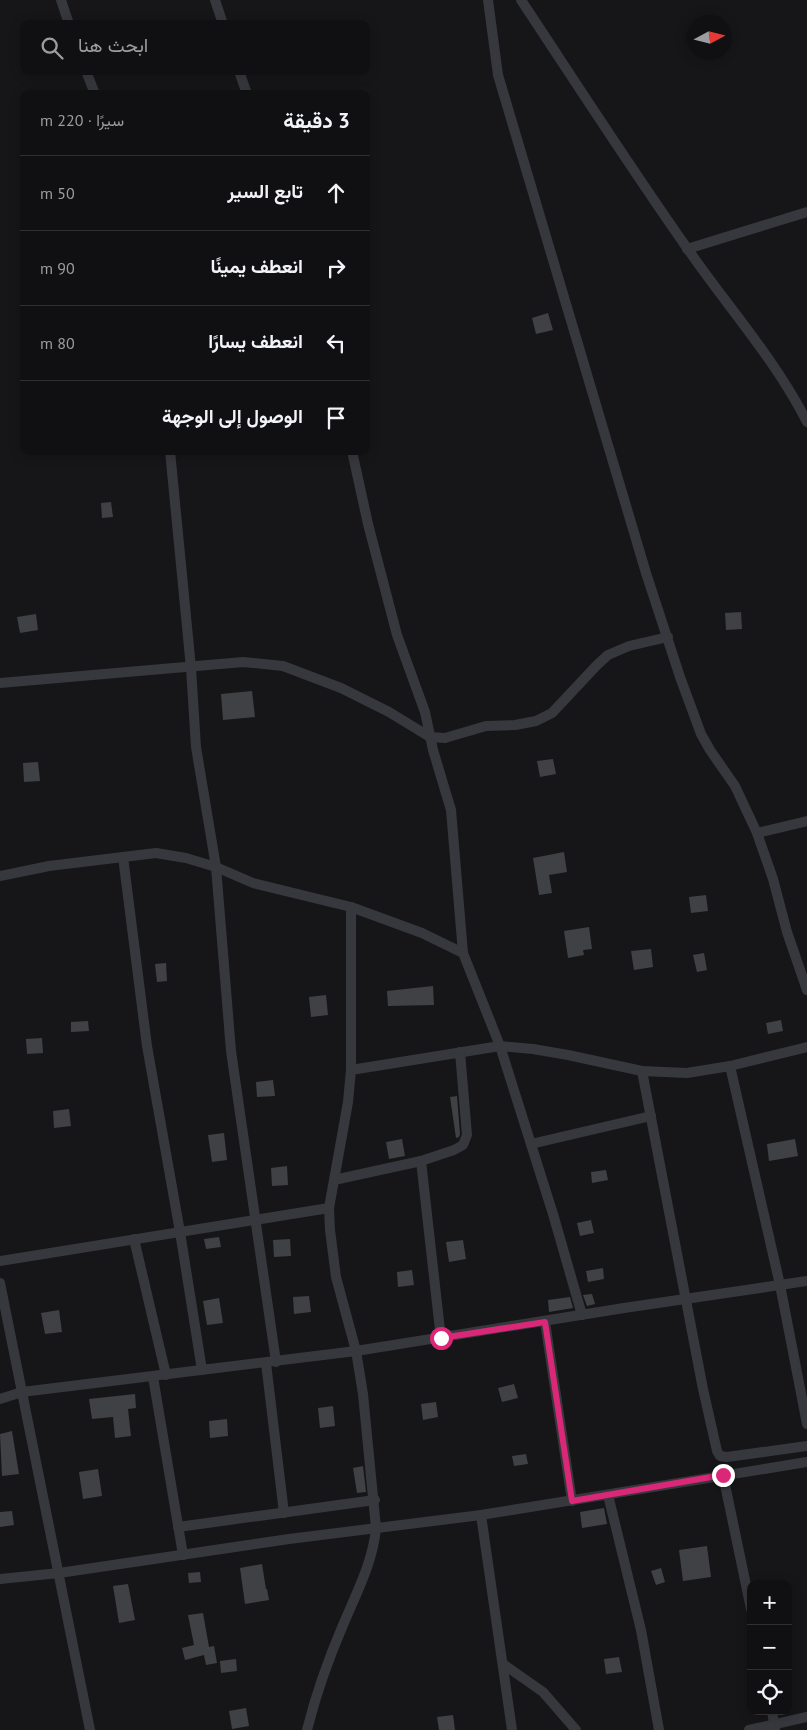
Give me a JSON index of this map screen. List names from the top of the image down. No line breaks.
{"north":"right","page":{"search":"ابحث هنا","heading":["3 دقيقة","سيرًا · 220 m"],"list":[["تابع السير","50 m"],["انعطف يمينًا","90 m"],["انعطف يسارًا","80 m"],"الوصول إلى الوجهة"],"map_buttons":["+","−"]}}
